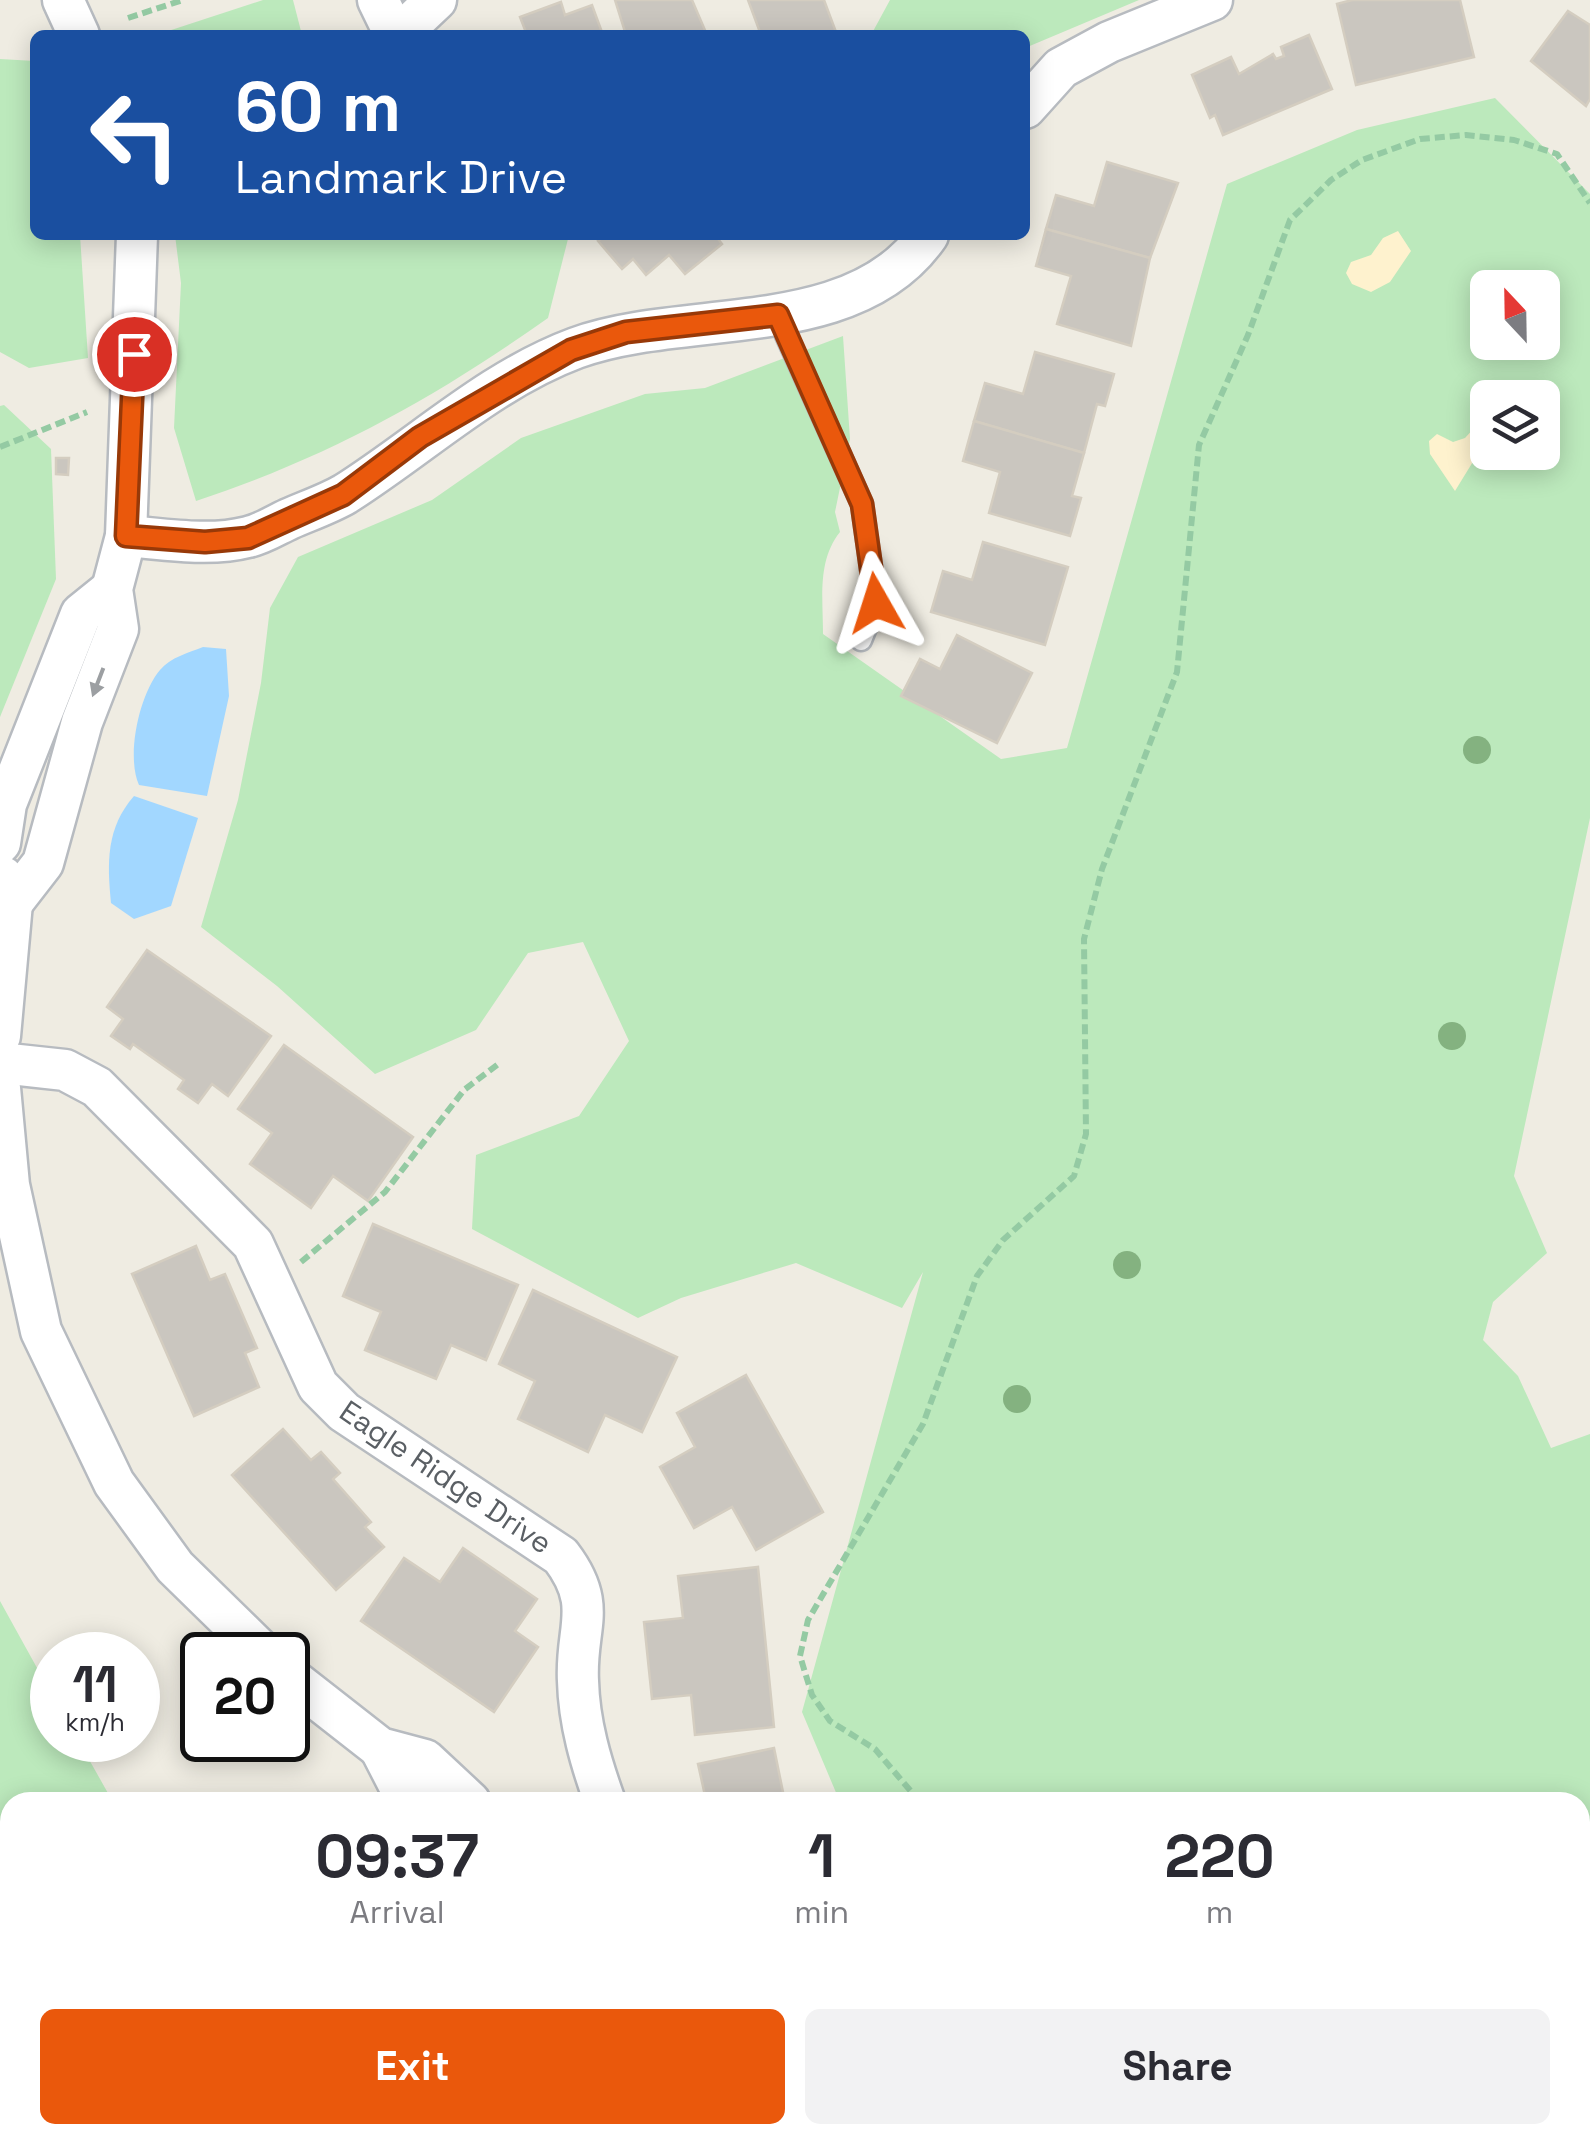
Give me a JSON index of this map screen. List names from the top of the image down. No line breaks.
{"streets":{"street":["Eagle Ridge Drive"]},"north":"top","page":{"turn":["60 m","Landmark Drive"],"speed":"11 km/h","limit":"20","eta":["09:37","Arrival","1","min","220","m"],"buttons":["Exit","Share"]}}
